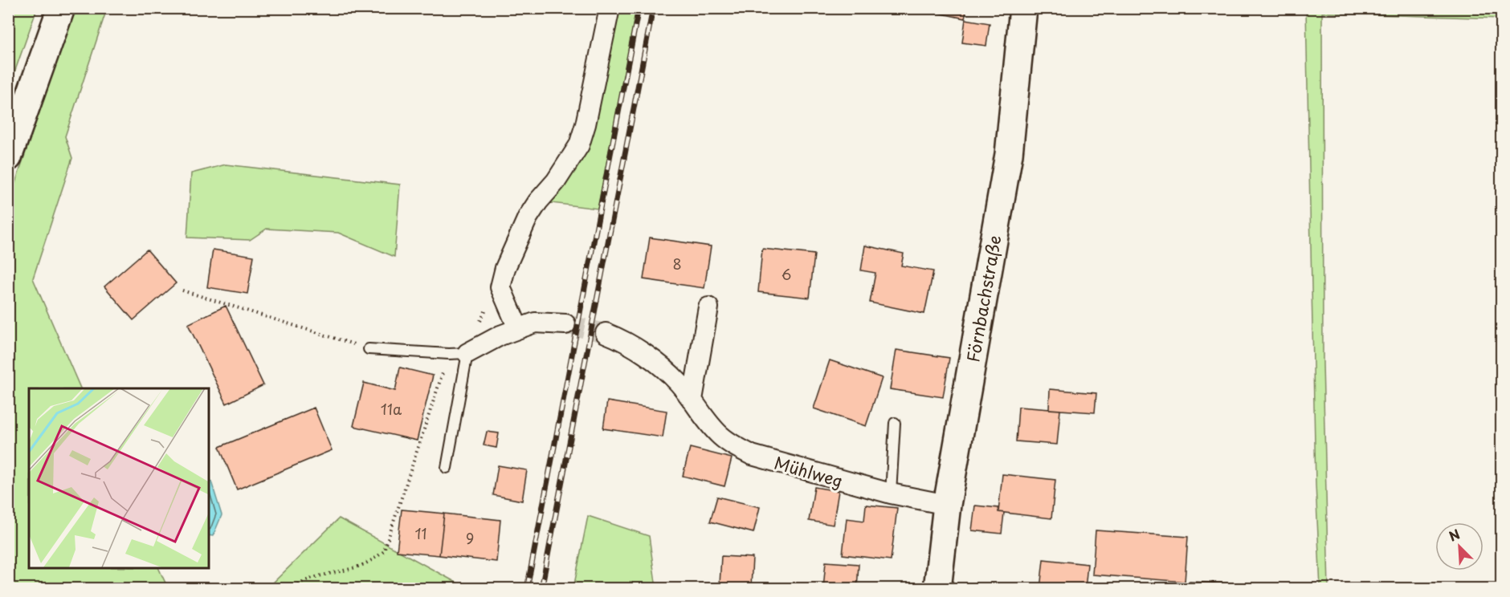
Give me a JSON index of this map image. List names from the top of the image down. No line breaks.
{"streets":{"street":["Förnbachstraße","Mühlweg"]},"crossings":[["Förnbachstraße","Mühlweg"]],"house_numbers":["8","6","11a","11","9"],"north":"top left"}
